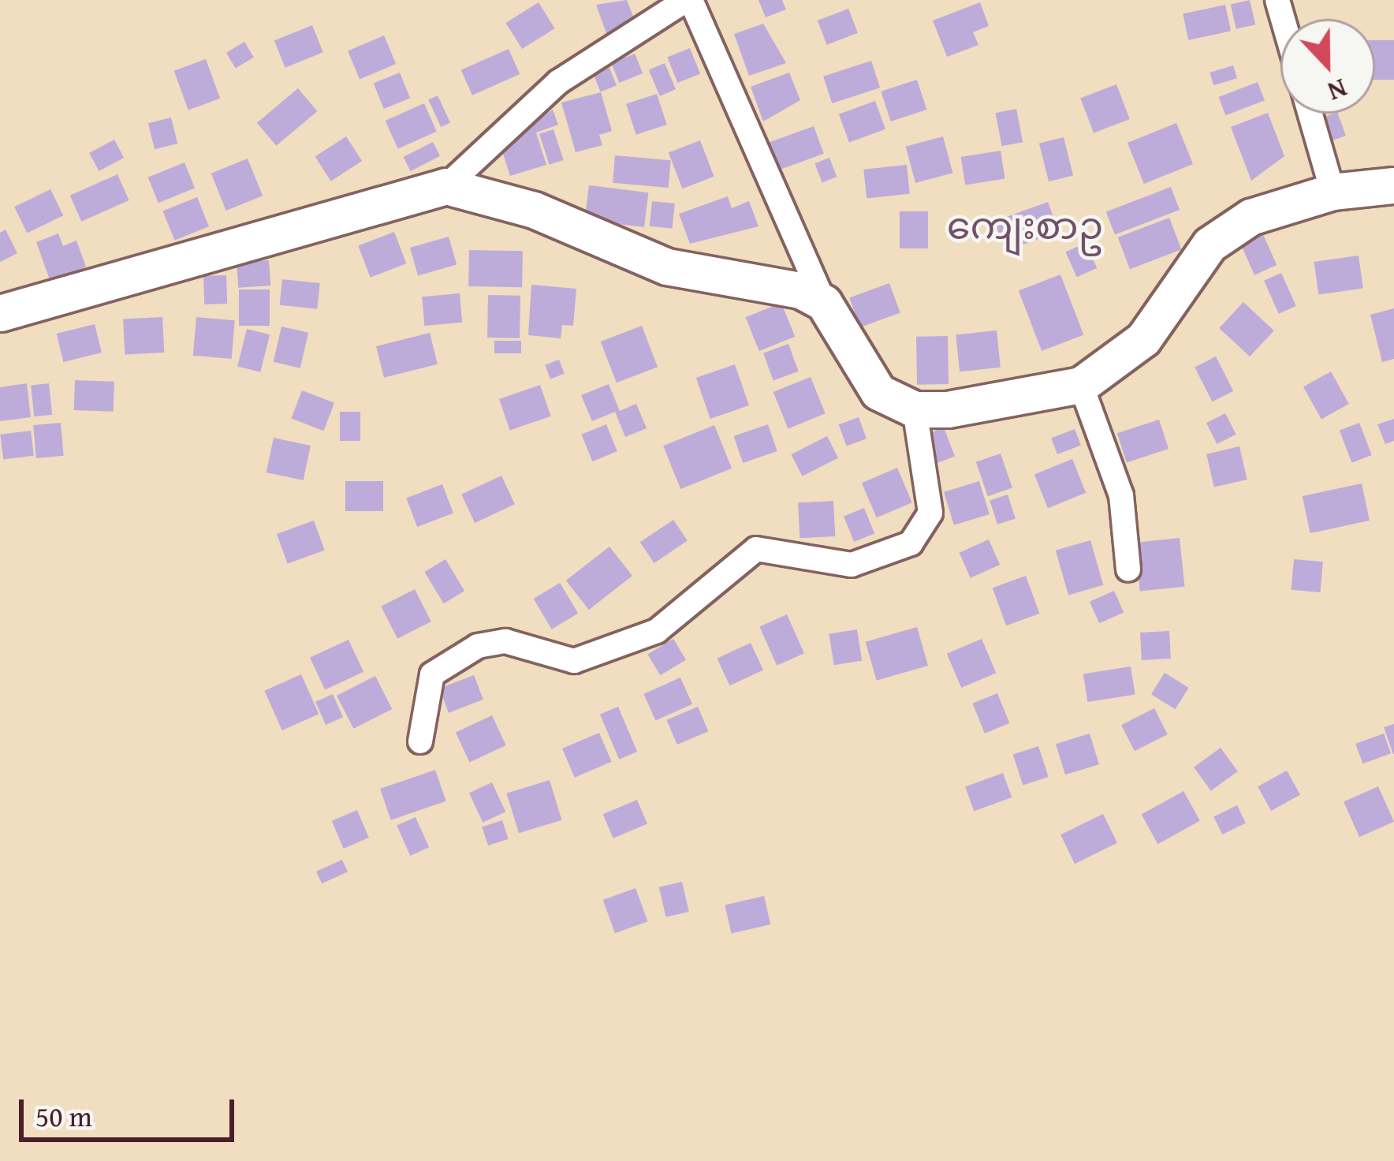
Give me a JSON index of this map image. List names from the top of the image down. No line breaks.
{"districts":["ကျေးစာဥ"],"scale_bar":"50 m","north":"bottom"}
